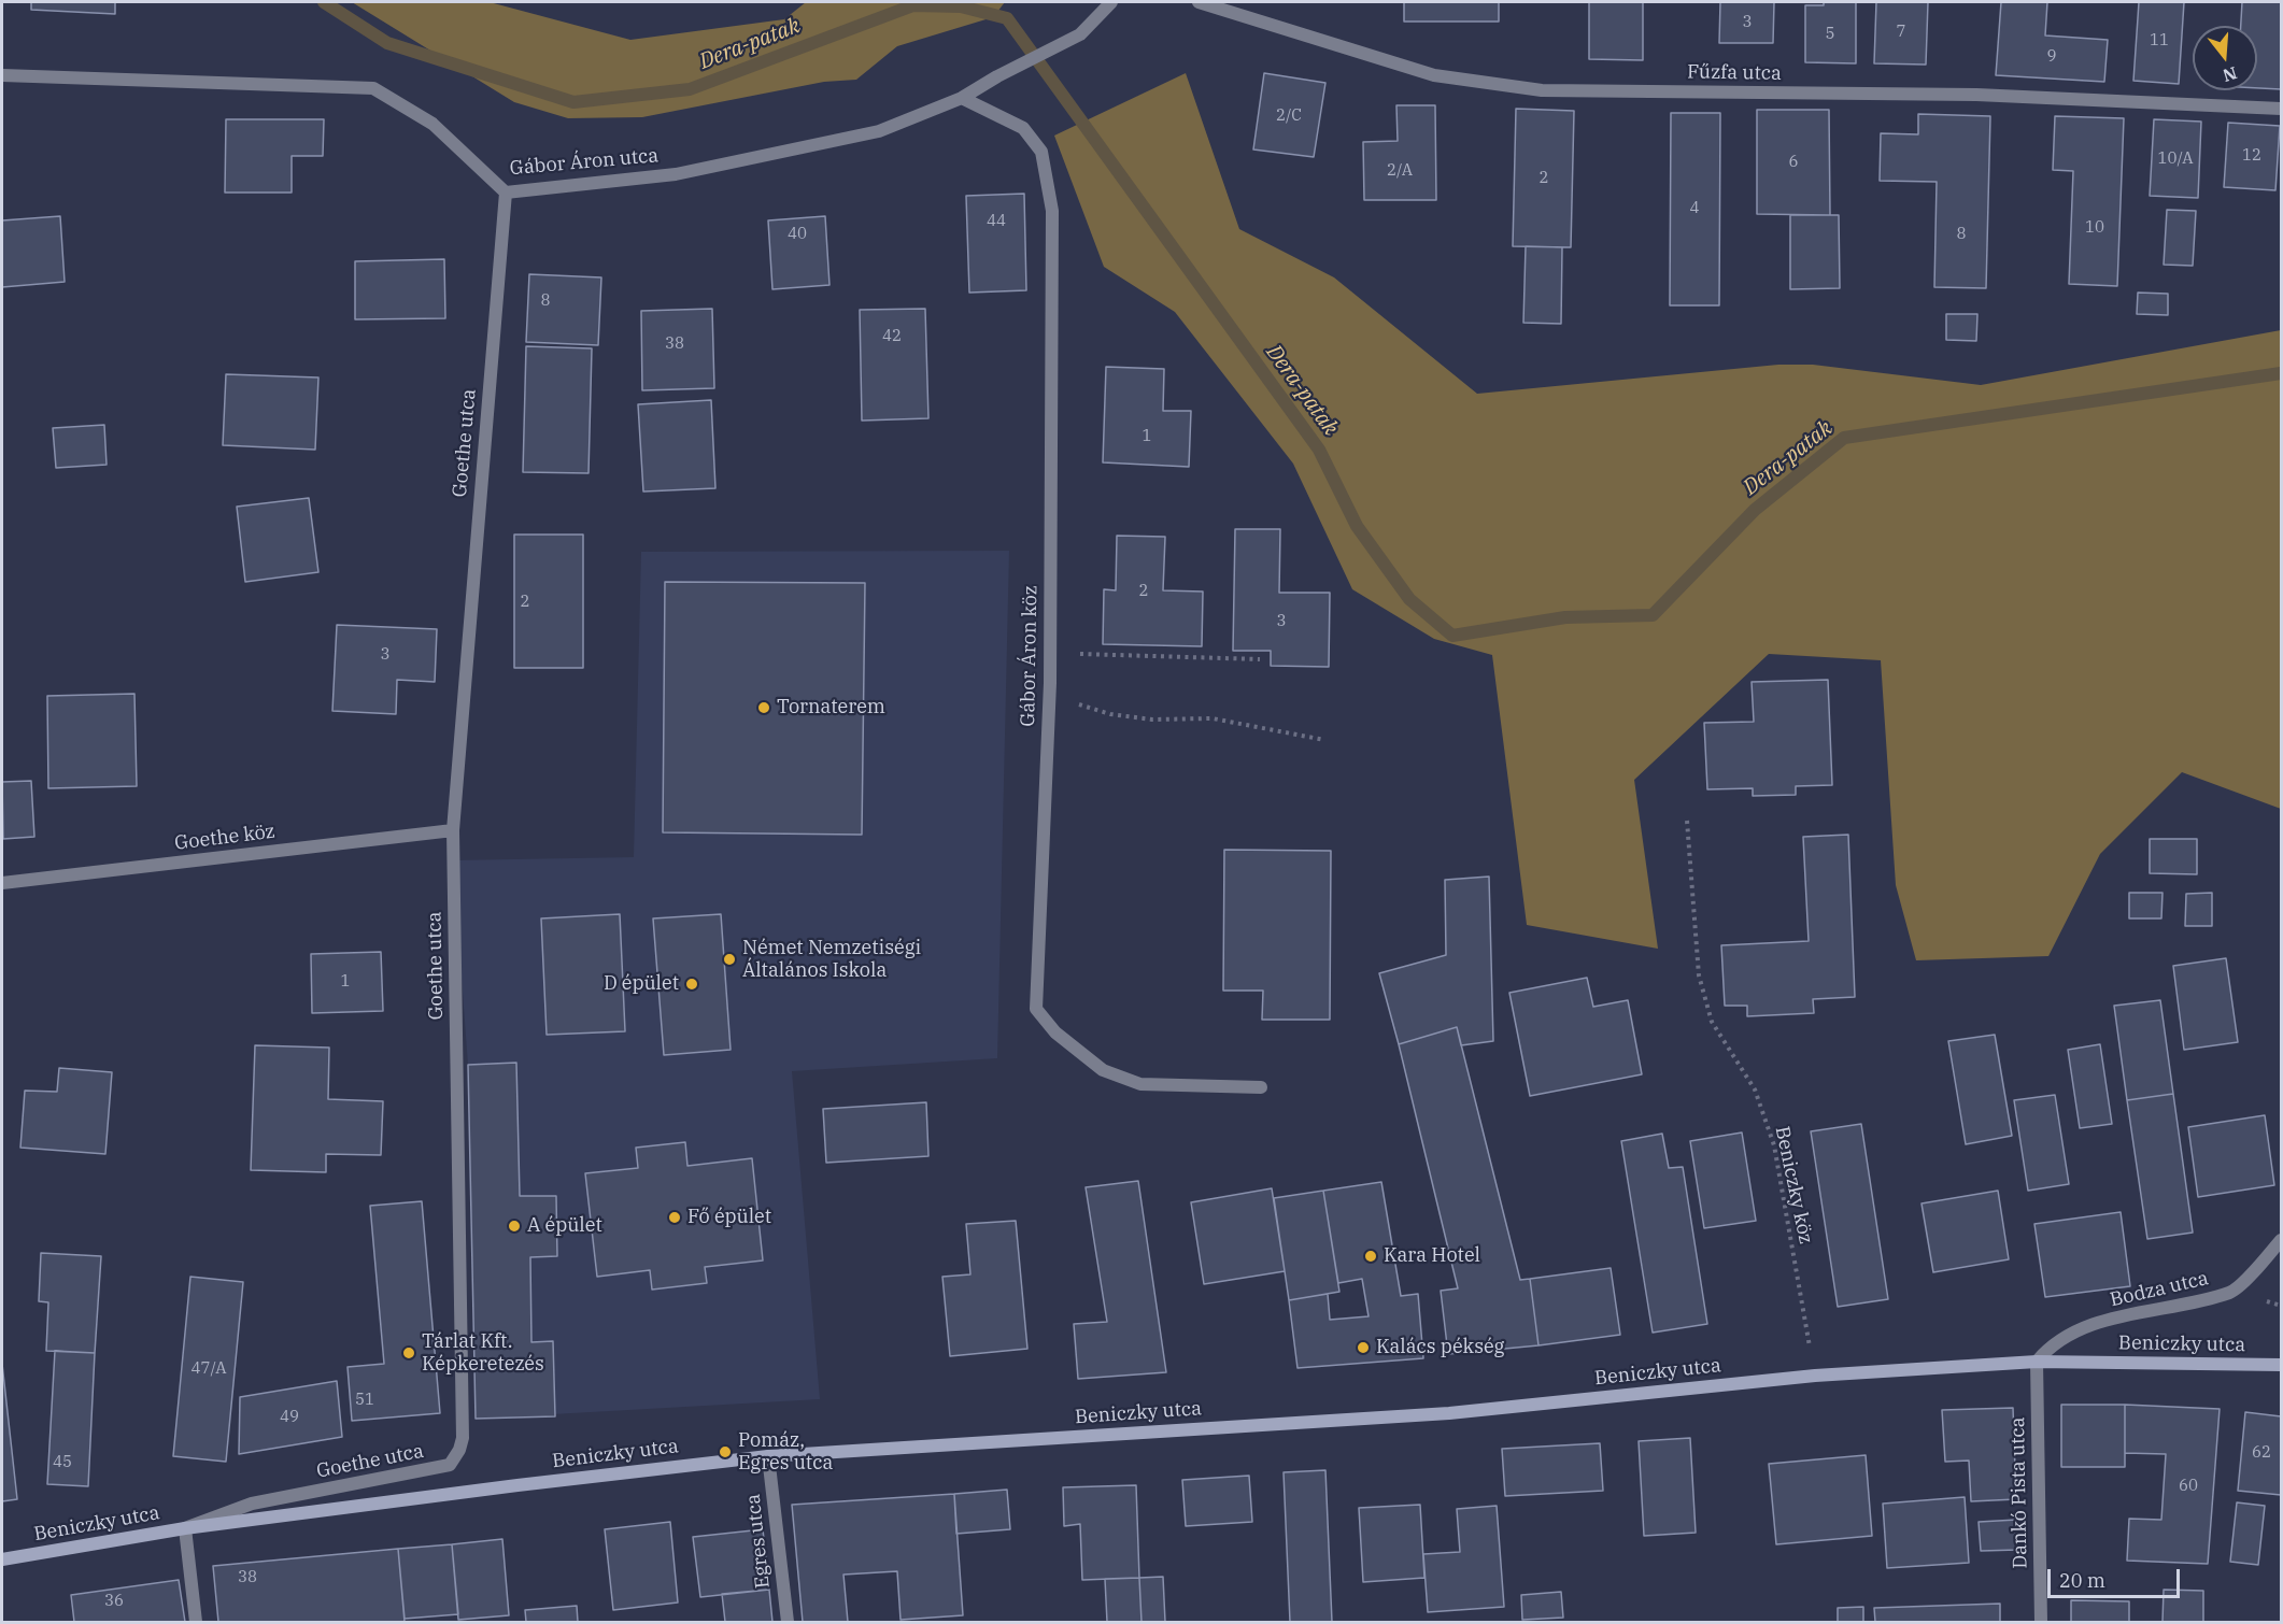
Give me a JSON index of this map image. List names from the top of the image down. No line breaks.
{"streets":{"main road":["Beniczky utca"],"street":["Fűzfa utca","Gábor Áron utca","Goethe utca","Gábor Áron köz","Goethe köz","Bodza utca","Dankó Pista utca","Egres utca"],"path":["Beniczky köz"]},"crossings":[["Gábor Áron utca","Goethe utca"],["Gábor Áron utca","Gábor Áron köz"],["Goethe utca","Goethe köz"],["Goethe utca","Beniczky utca"],["Beniczky köz","Beniczky utca"],["Bodza utca","Beniczky utca"],["Bodza utca","Dankó Pista utca"],["Beniczky utca","Dankó Pista utca"],["Beniczky utca","Egres utca"]],"water":["Dera-patak"],"places":["Tornaterem","Német Nemzetiségi Általános Iskola","D épület","Fő épület","A épület","Kara Hotel","Kalács pékség","Tárlat Kft. Képkeretezés","Pomáz, Egres utca"],"house_numbers":["3","7","5","11","9","2/C","12","10/A","6","2/A","2","4","44","10","40","8","8","42","38","1","2","2","3","3","1","47/A","51","49","62","45","60","38","36"],"scale_bar":"20 m","north":"bottom"}
